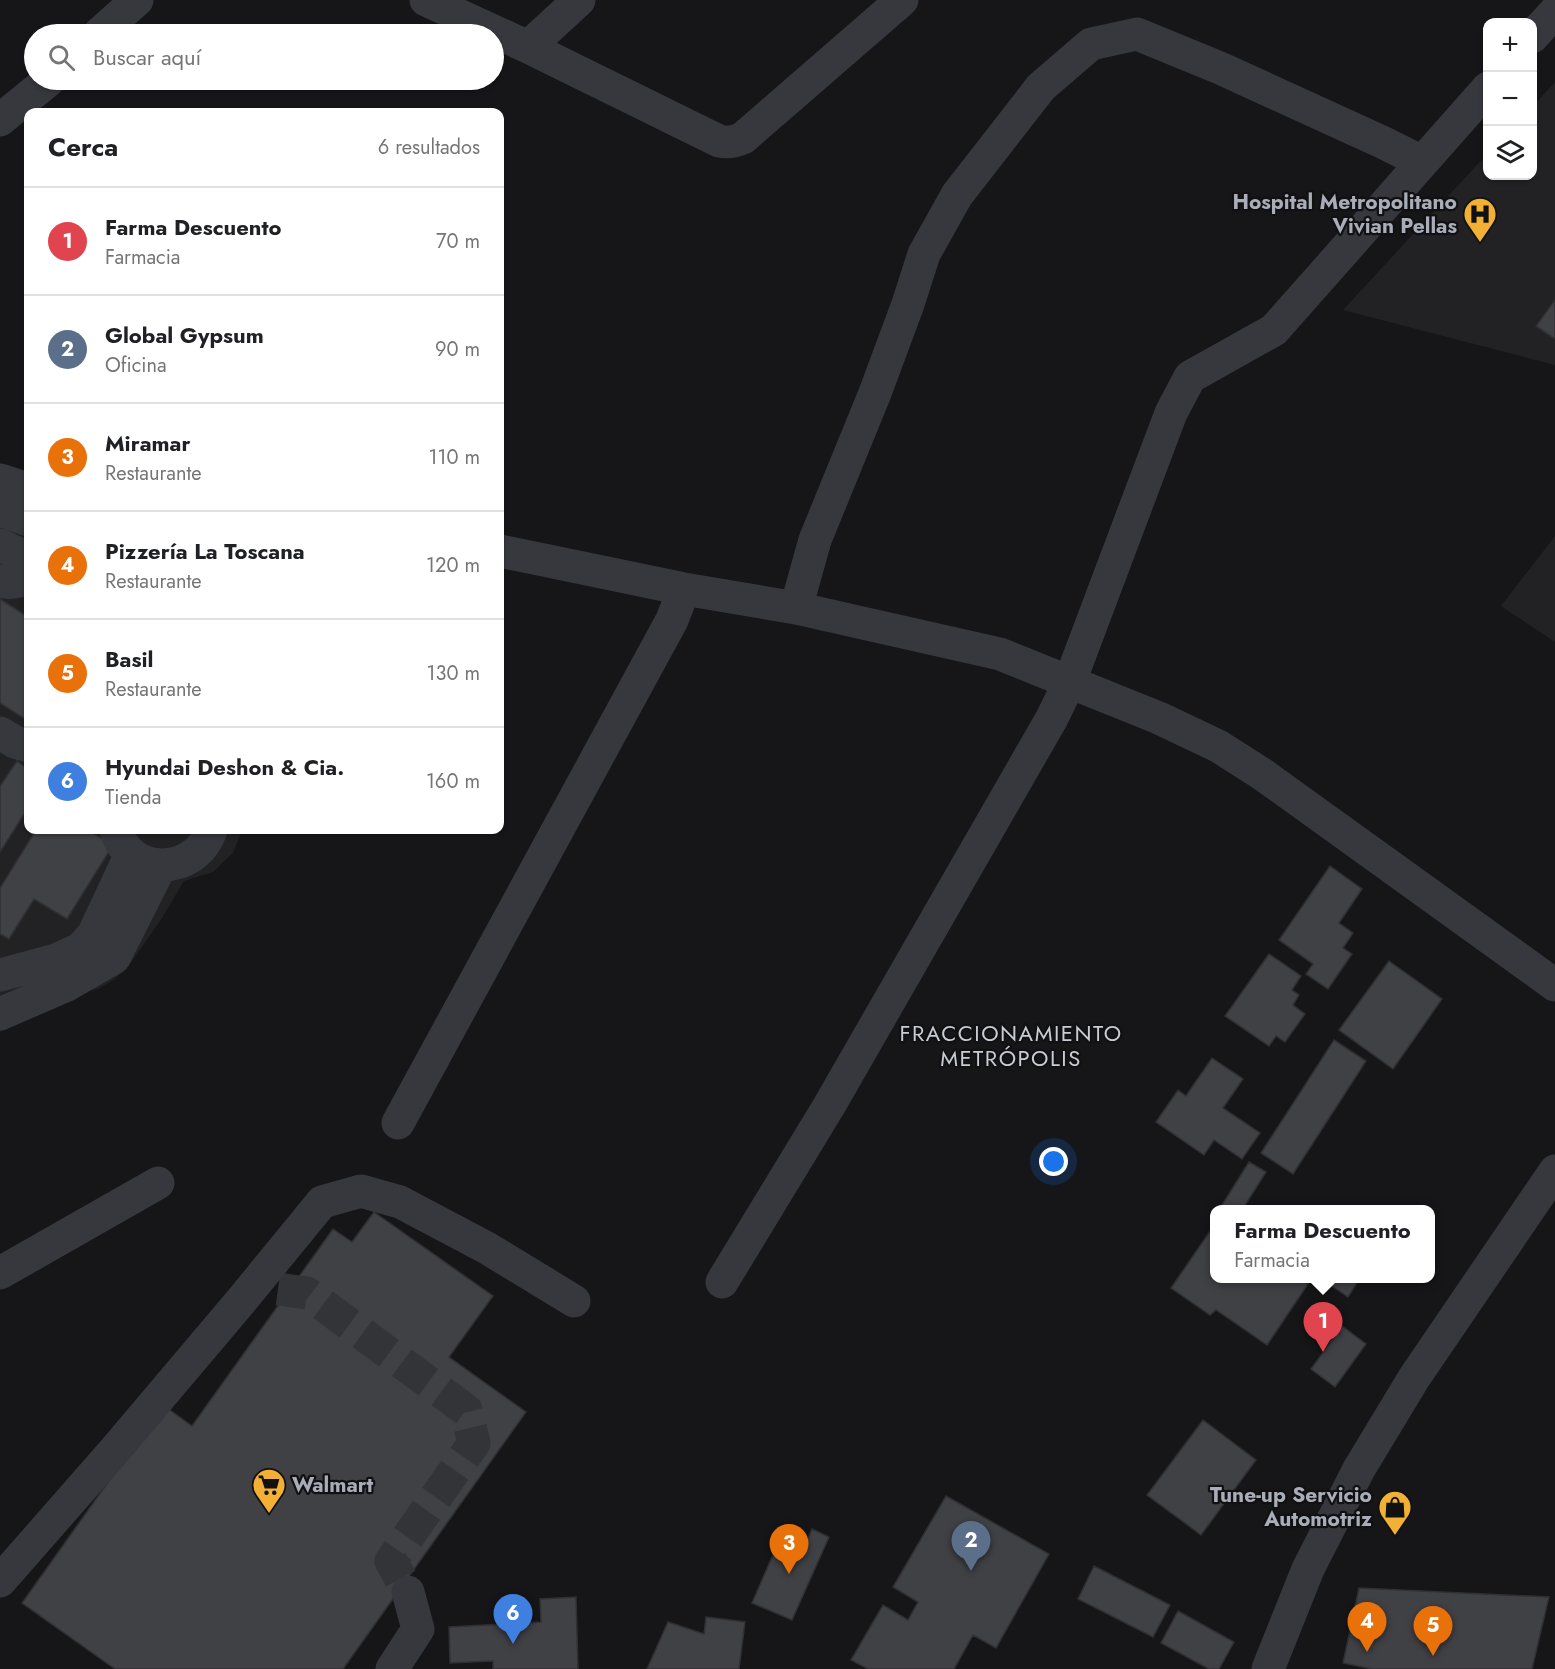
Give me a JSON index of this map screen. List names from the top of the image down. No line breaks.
{"districts":["FRACCIONAMIENTO METRÓPOLIS"],"places":{"hospital":["Hospital Metropolitano Vivian Pellas"],"supermarket":["Walmart"],"shop":["Tune-up Servicio Automotriz"]},"page":{"map_buttons":["+","−"],"search":"Buscar aquí","heading":["Cerca","6 resultados"],"list":[{"mark":"1","name":"Farma Descuento","note":"Farmacia","value":"70 m"},{"mark":"2","name":"Global Gypsum","note":"Oficina","value":"90 m"},{"mark":"3","name":"Miramar","note":"Restaurante","value":"110 m"},{"mark":"4","name":"Pizzería La Toscana","note":"Restaurante","value":"120 m"},{"mark":"5","name":"Basil","note":"Restaurante","value":"130 m"},{"mark":"6","name":"Hyundai Deshon & Cia.","note":"Tienda","value":"160 m"}],"popup":["Farma Descuento","Farmacia"],"pins":["1","2","3","6","4","5"]}}
